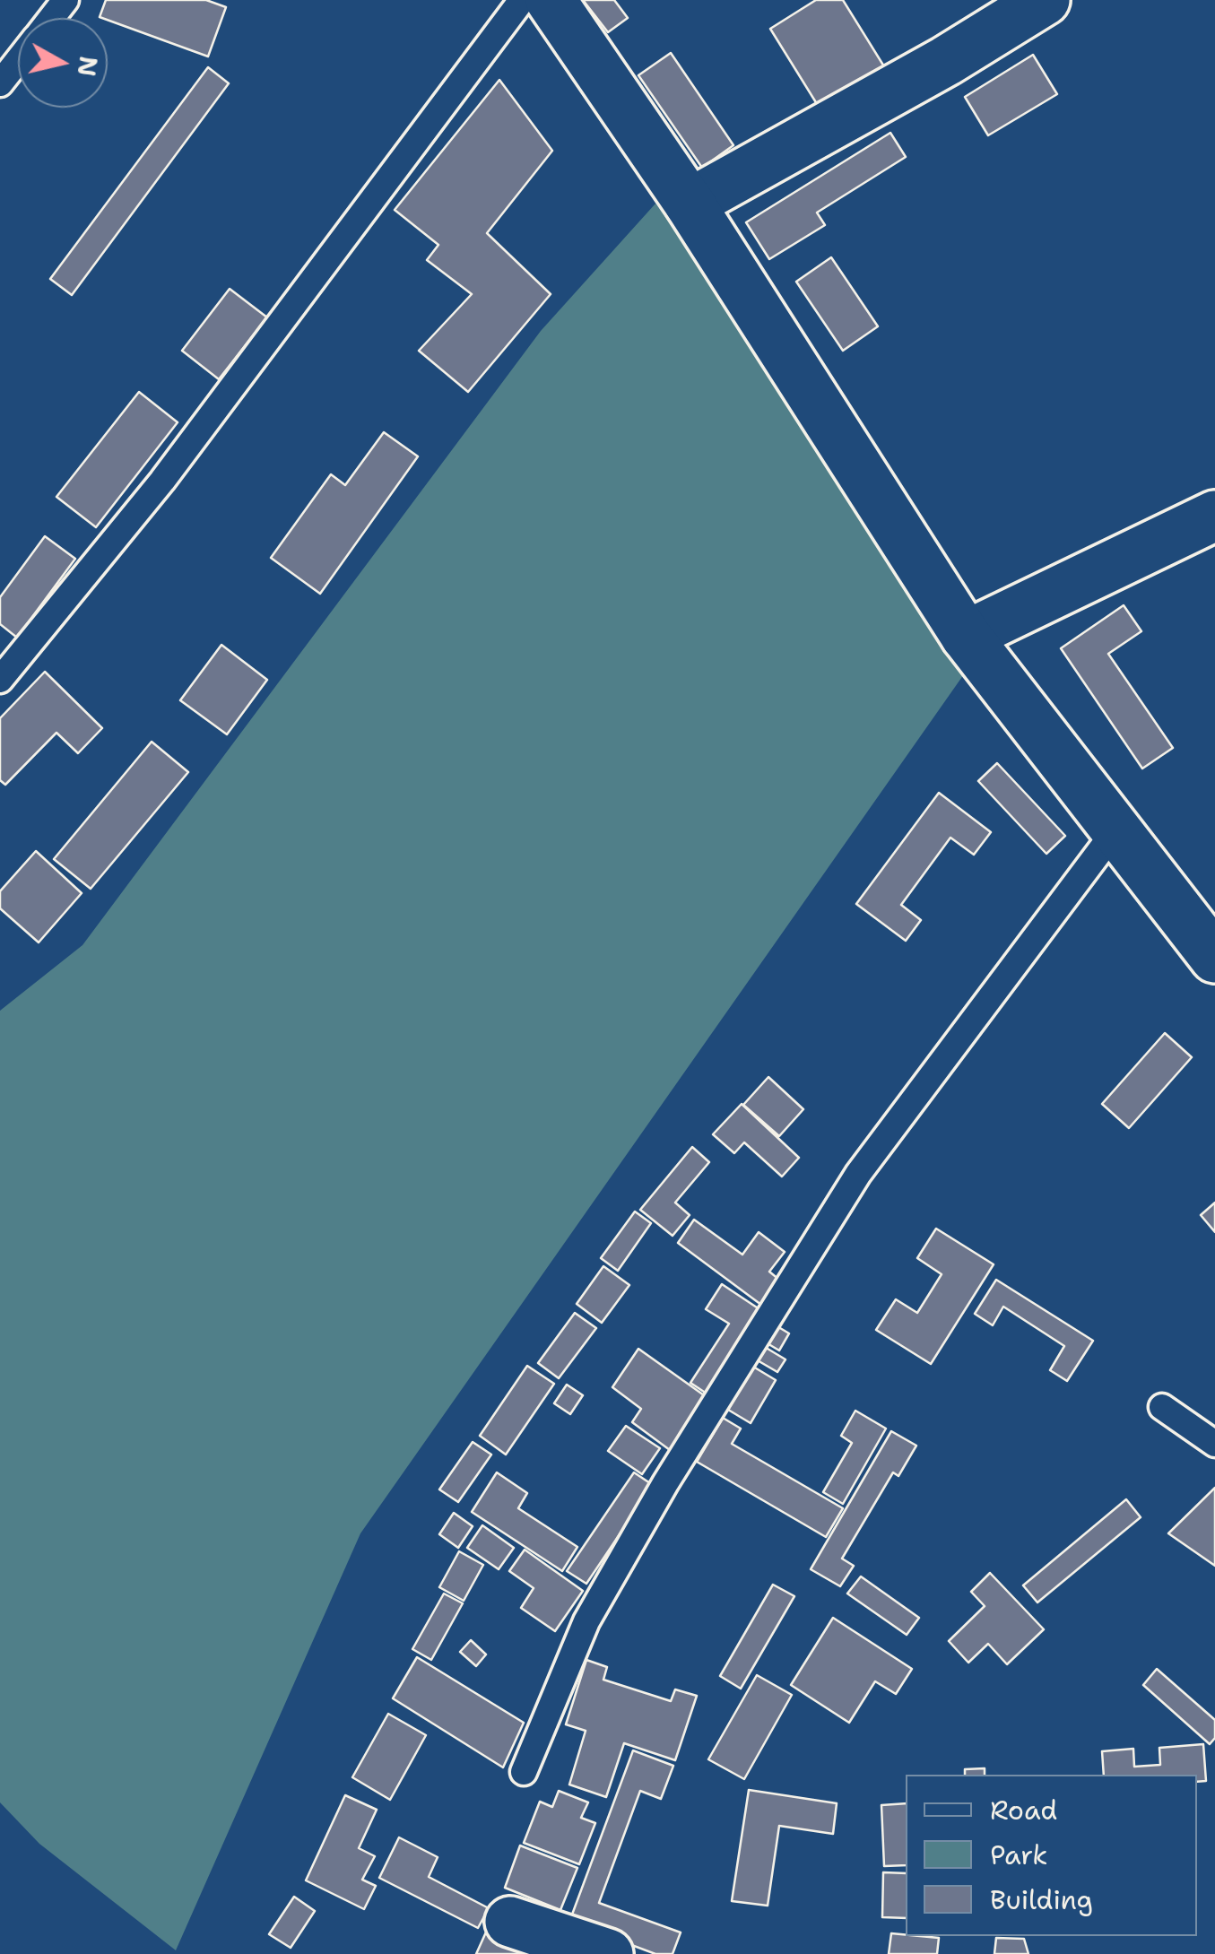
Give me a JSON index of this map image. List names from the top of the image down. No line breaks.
{"legend":["Road","Park","Building"],"north":"right"}
